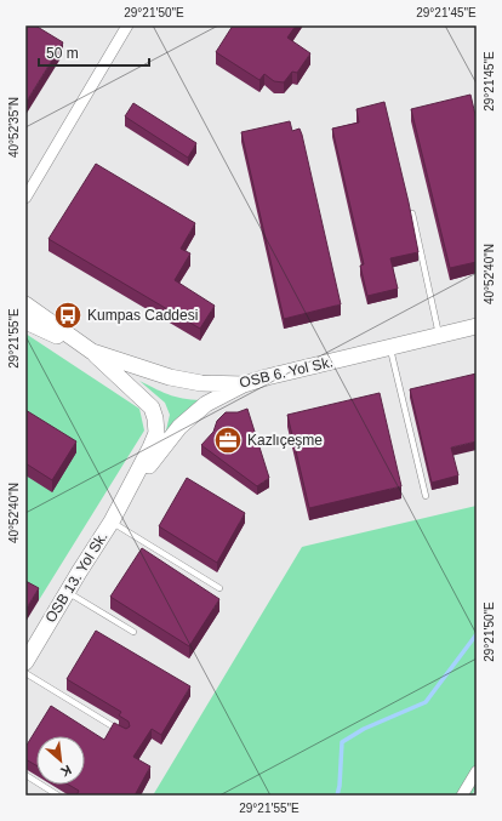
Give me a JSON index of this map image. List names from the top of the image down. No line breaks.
{"streets":{"main road":["OSB 6. Yol Sk.","OSB 13. Yol Sk."]},"places":{"bus stop":["Kumpas Caddesi"],"office":["Kazlıçeşme"]},"scale_bar":"50 m","north":"bottom right","coordinates":["29°21'50\"E","29°21'45\"E","40°52'35\"N","40°52'40\"N","29°21'55\"E"]}
